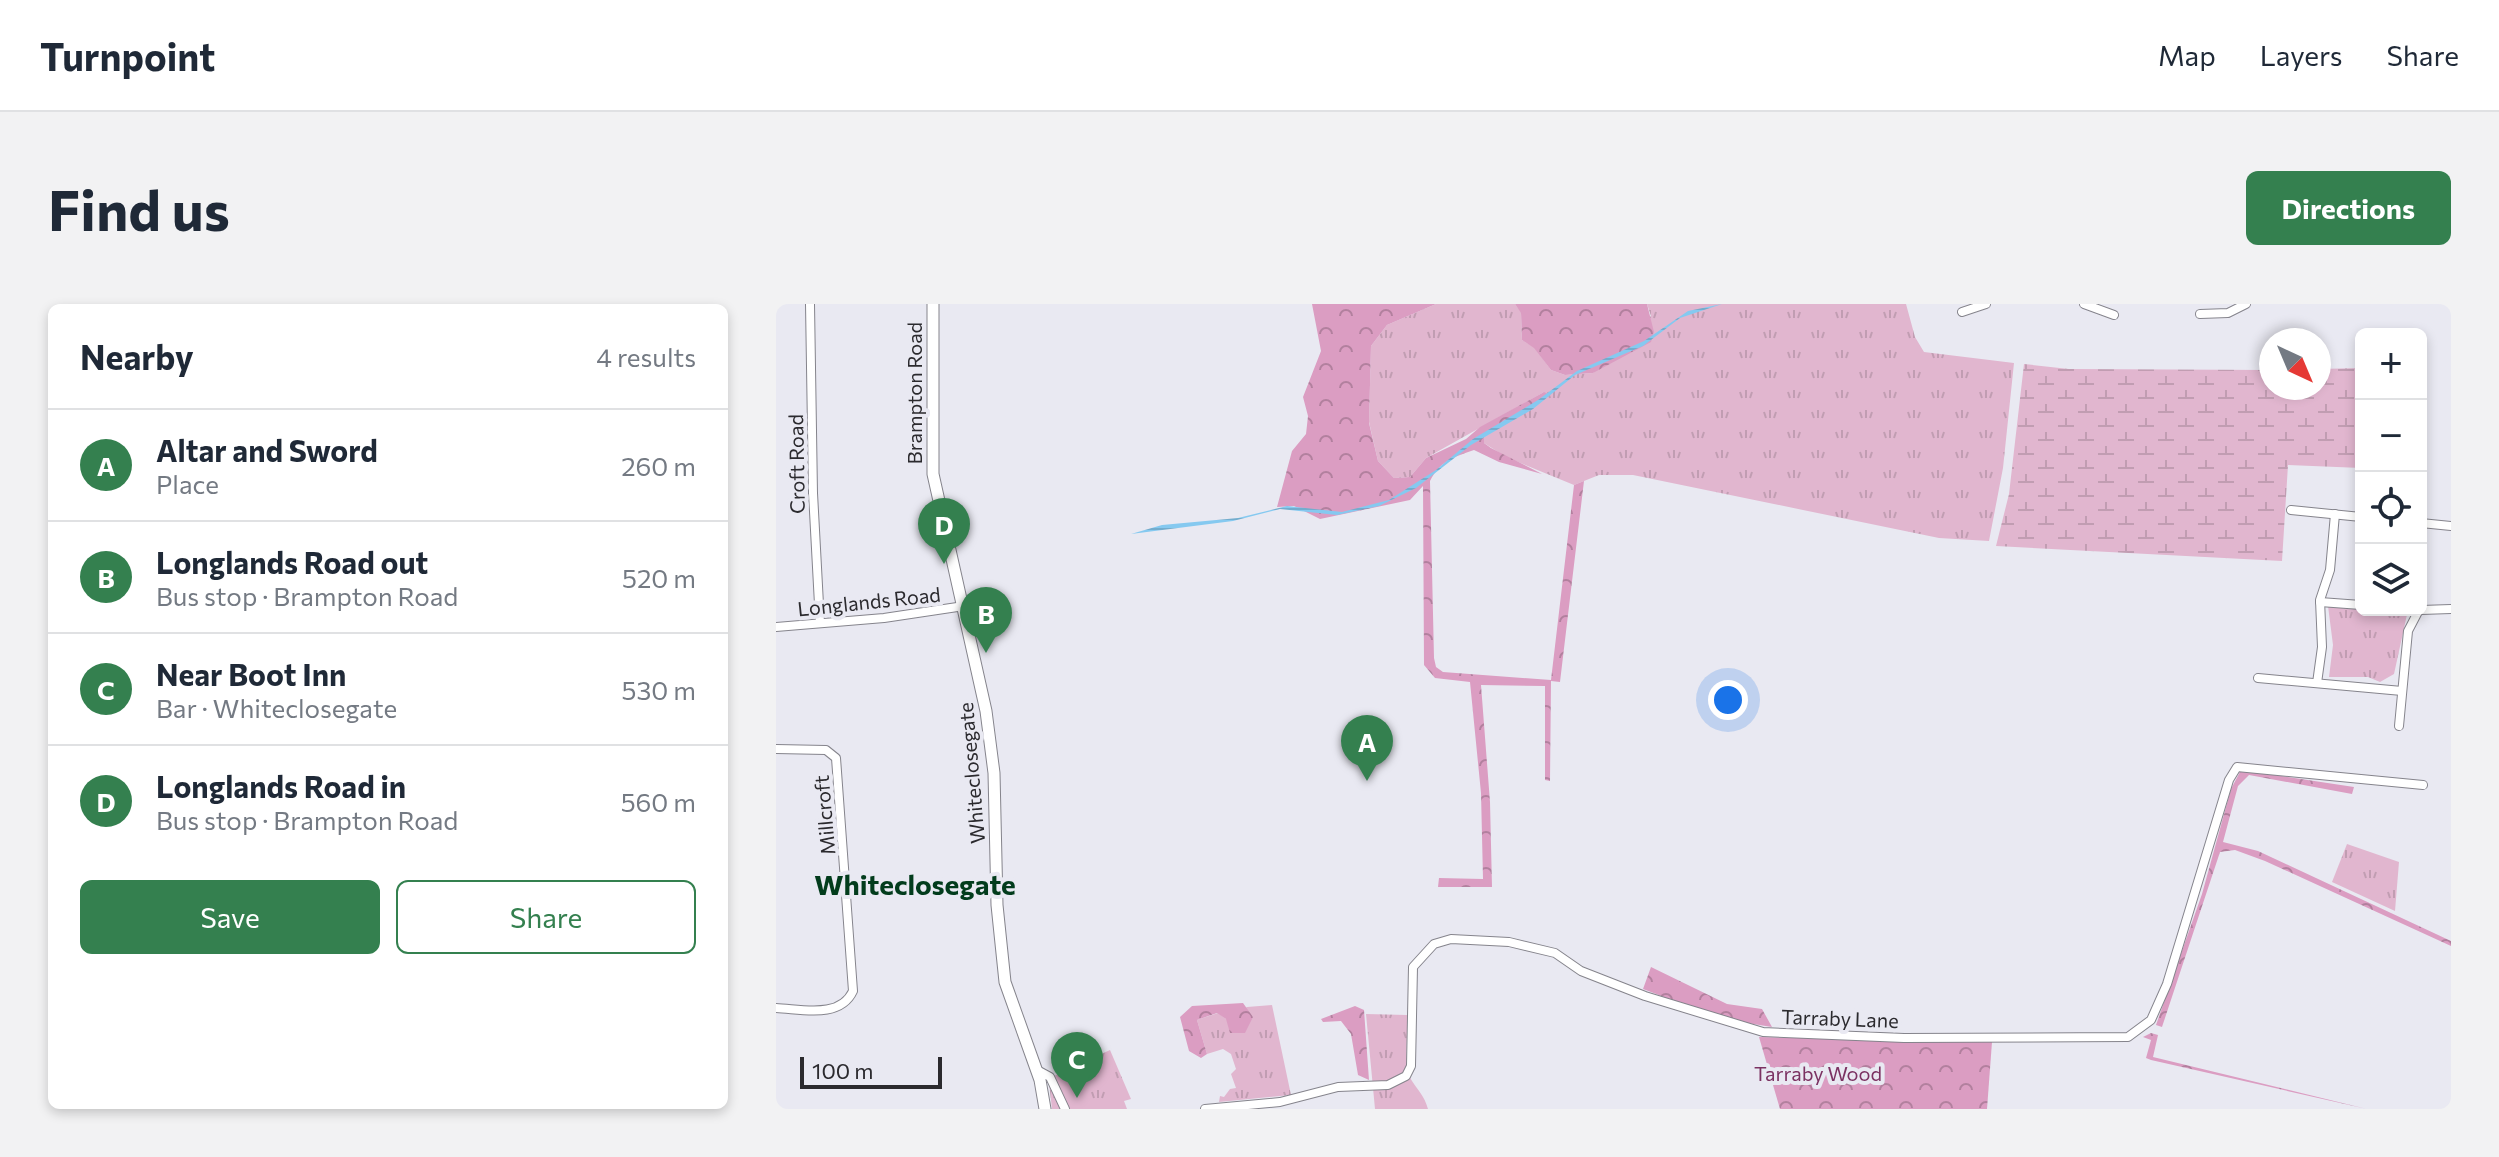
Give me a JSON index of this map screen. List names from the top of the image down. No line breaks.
{"streets":{"main road":["Brampton Road","Whiteclosegate"],"street":["Croft Road","Longlands Road","Millcroft","Tarraby Lane"]},"crossings":[["Brampton Road","Longlands Road"],["Brampton Road","Whiteclosegate"],["Croft Road","Longlands Road"]],"districts":["Whiteclosegate"],"parks":["Tarraby Wood"],"scale_bar":"100 m","north":"bottom right","page":{"header":"Turnpoint","nav":["Map","Layers","Share"],"buttons":["Directions",["Save","Share"]],"title":"Find us","heading":["Nearby","4 results"],"map_buttons":["+","−"],"list":[{"mark":"A","name":"Altar and Sword","note":"Place","value":"260 m"},{"mark":"B","name":"Longlands Road out","note":"Bus stop · Brampton Road","value":"520 m"},{"mark":"C","name":"Near Boot Inn","note":"Bar · Whiteclosegate","value":"530 m"},{"mark":"D","name":"Longlands Road in","note":"Bus stop · Brampton Road","value":"560 m"}],"pins":["D","B","A","C"],"scale":"100 m"}}
